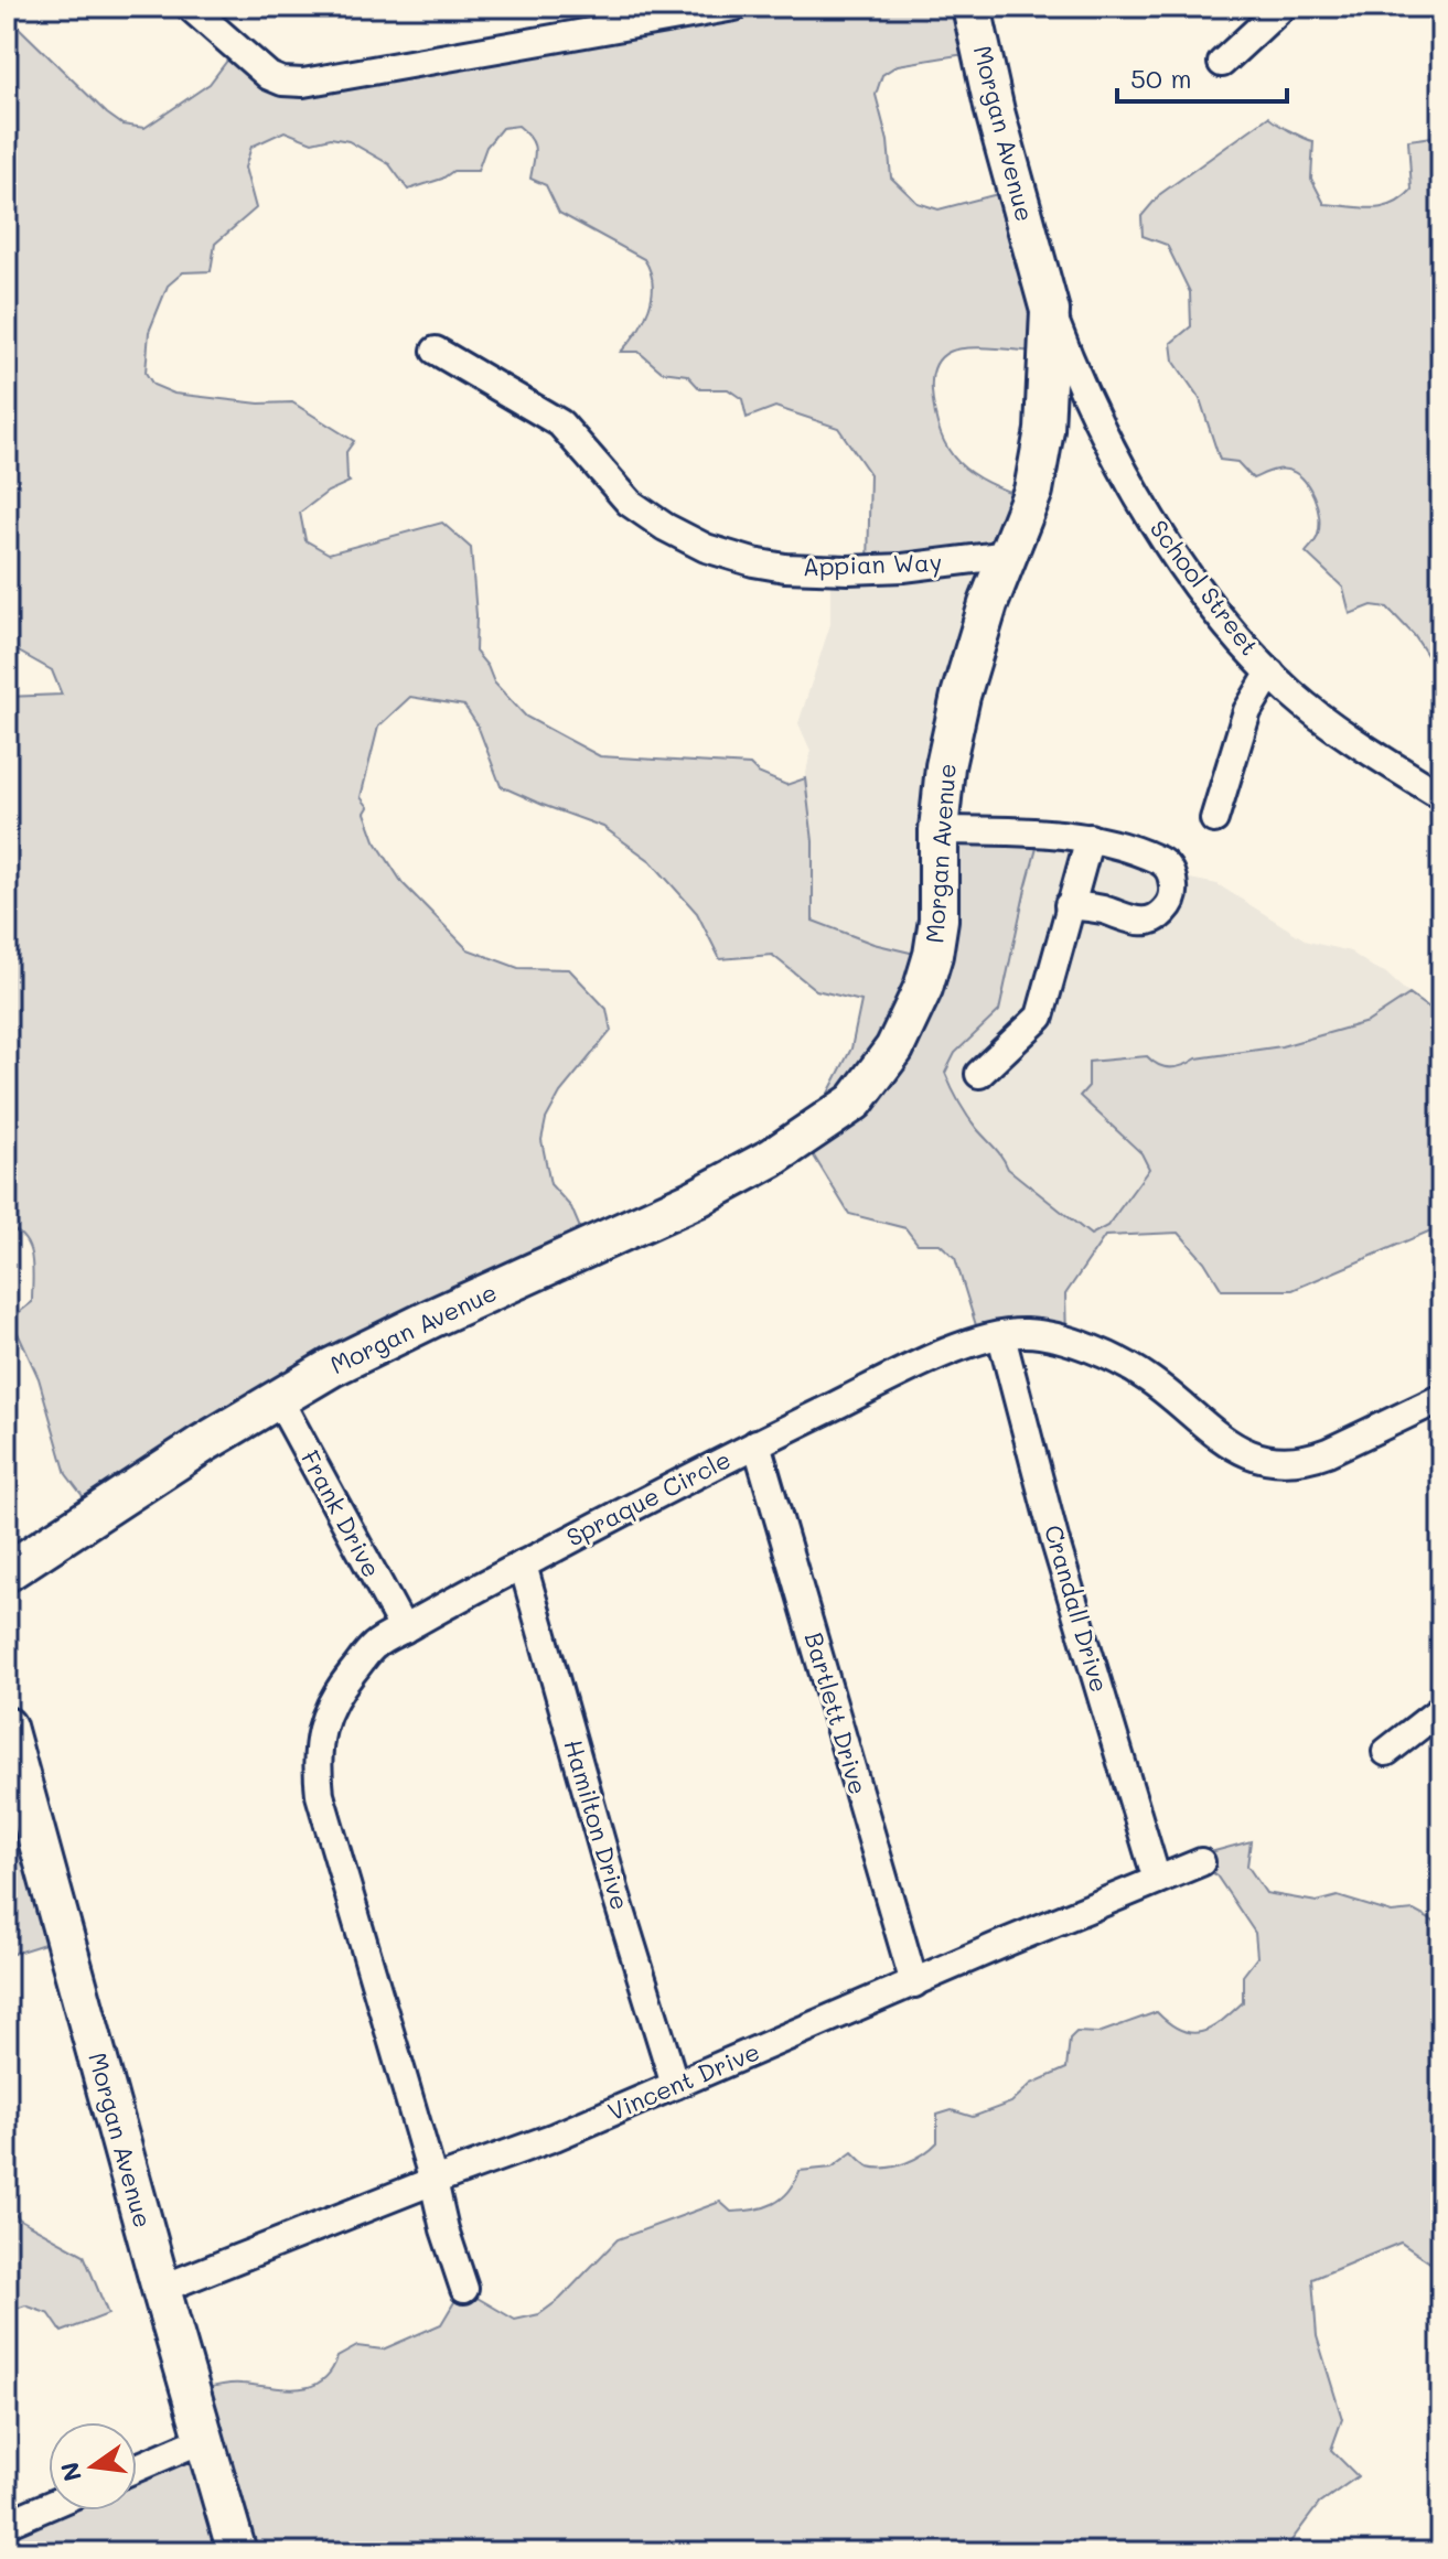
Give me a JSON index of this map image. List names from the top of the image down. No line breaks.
{"streets":{"street":["Morgan Avenue","Appian Way","School Street","Spraque Circle","Frank Drive","Crandall Drive","Bartlett Drive","Hamilton Drive","Vincent Drive"]},"crossings":[["Morgan Avenue","Appian Way"],["Morgan Avenue","School Street"],["Morgan Avenue","Frank Drive"],["Morgan Avenue","Vincent Drive"],["Spraque Circle","Frank Drive"],["Spraque Circle","Crandall Drive"],["Spraque Circle","Bartlett Drive"],["Spraque Circle","Hamilton Drive"],["Spraque Circle","Vincent Drive"],["Crandall Drive","Vincent Drive"],["Bartlett Drive","Vincent Drive"],["Hamilton Drive","Vincent Drive"]],"scale_bar":"50 m","north":"left"}
